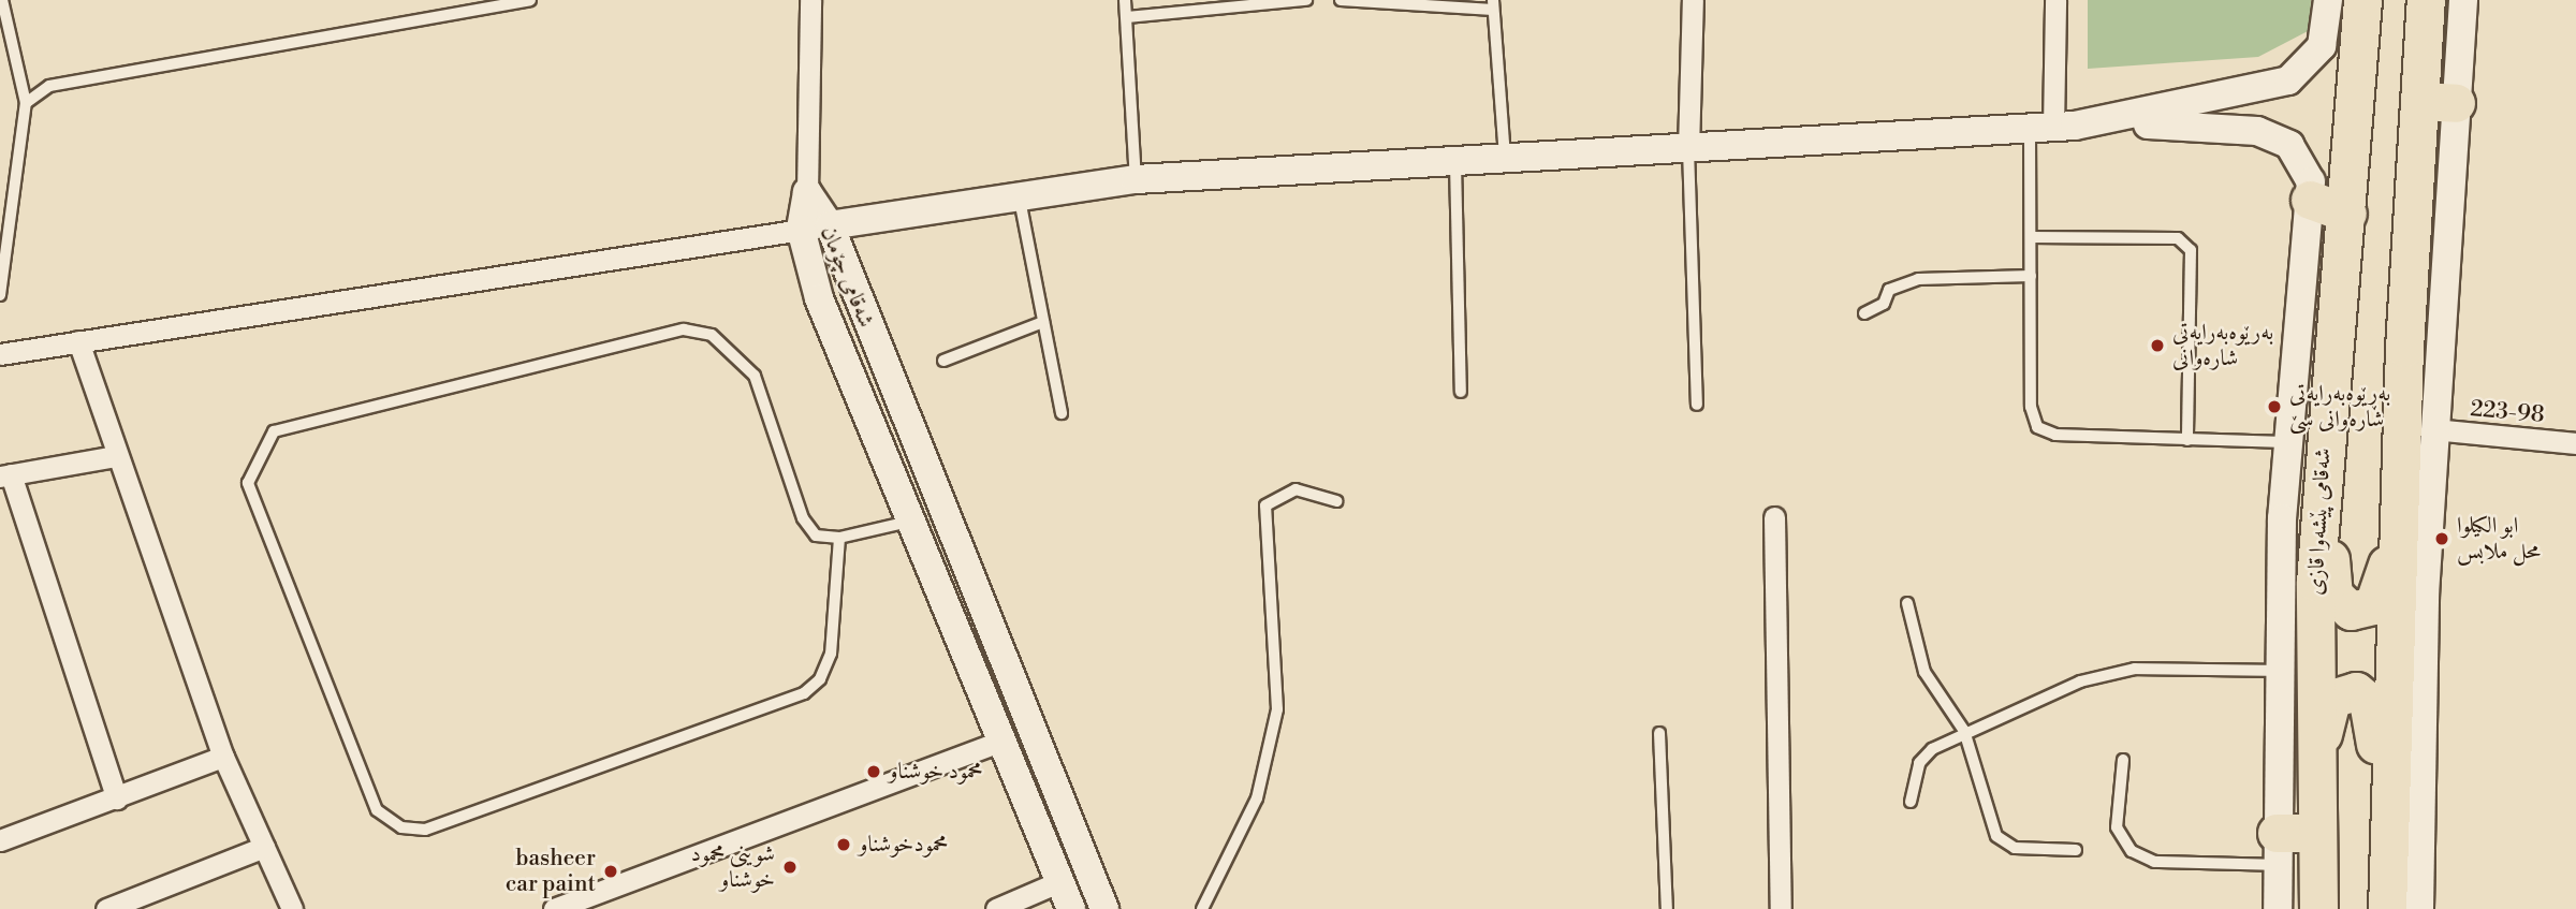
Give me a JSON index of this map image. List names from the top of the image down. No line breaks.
{"streets":{"highway":["شەقامی پێشەوا قازی"],"street":["شەقامی چۆمان","223-98"]},"places":["بەرێوەبەرایەتی شارەوانی","بەڕێوەبەرایەتی شارەوانی سێ","ابو الكيلوا محل ملابس","محمود خوشناو","محمودخوشناو","شوينى محمود خوشناو","basheer car paint"]}
